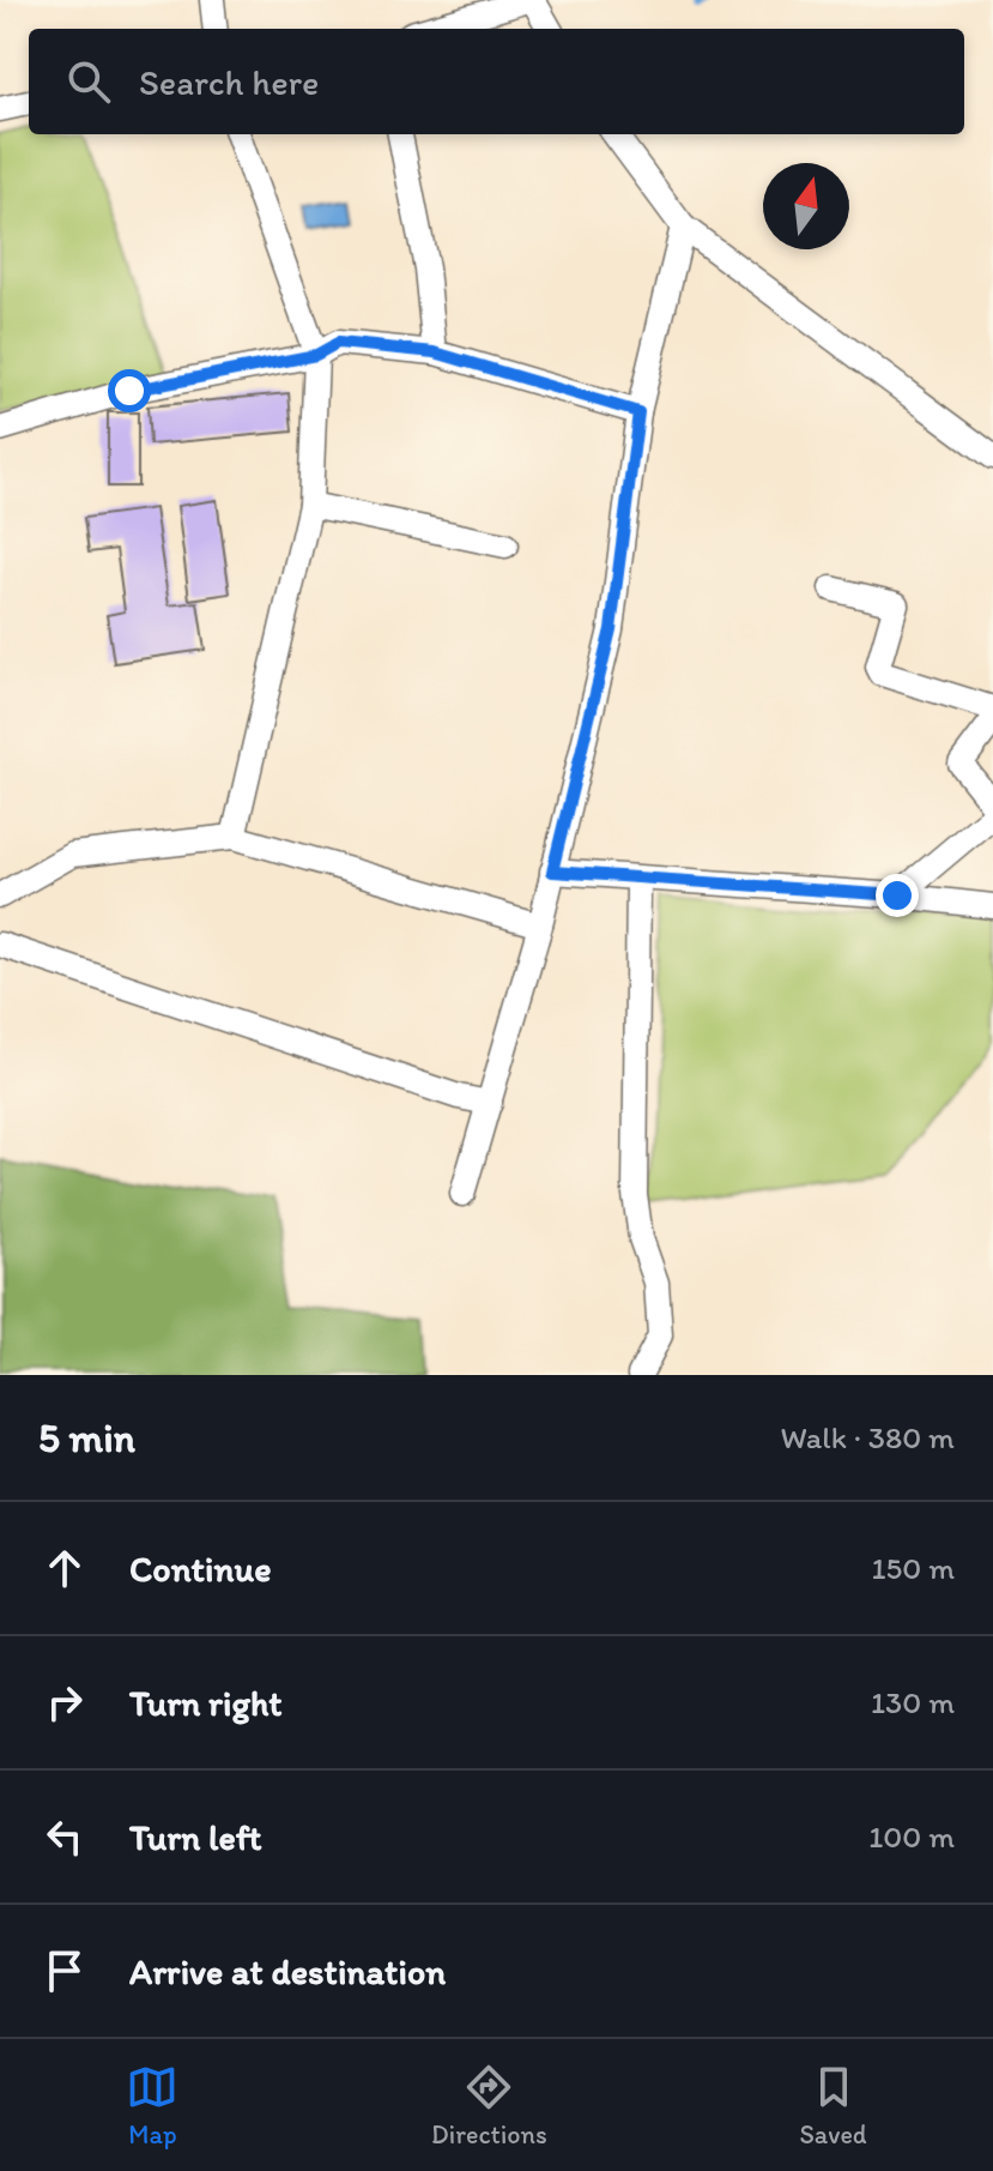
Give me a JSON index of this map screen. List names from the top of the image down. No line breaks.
{"north":"top","page":{"search":"Search here","heading":["5 min","Walk · 380 m"],"list":[["Continue","150 m"],["Turn right","130 m"],["Turn left","100 m"],"Arrive at destination"],"nav":["Map","Directions","Saved"]}}
